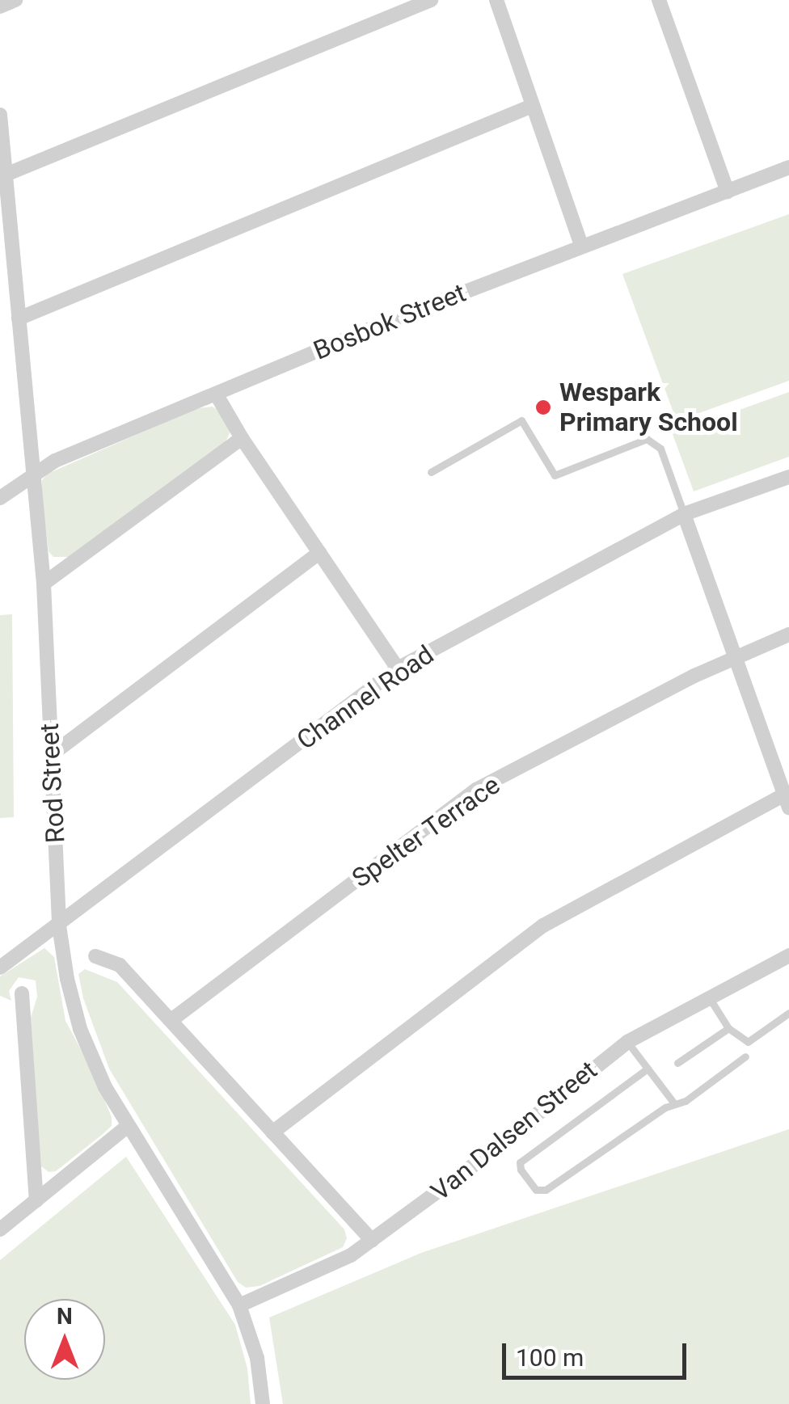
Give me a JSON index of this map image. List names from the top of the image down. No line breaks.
{"streets":{"street":["Bosbok Street","Channel Road","Rod Street","Spelter Terrace","Van Dalsen Street"]},"crossings":[["Bosbok Street","Rod Street"],["Channel Road","Rod Street"],["Rod Street","Van Dalsen Street"]],"places":["Wespark Primary School"],"scale_bar":"100 m","north":"top"}
